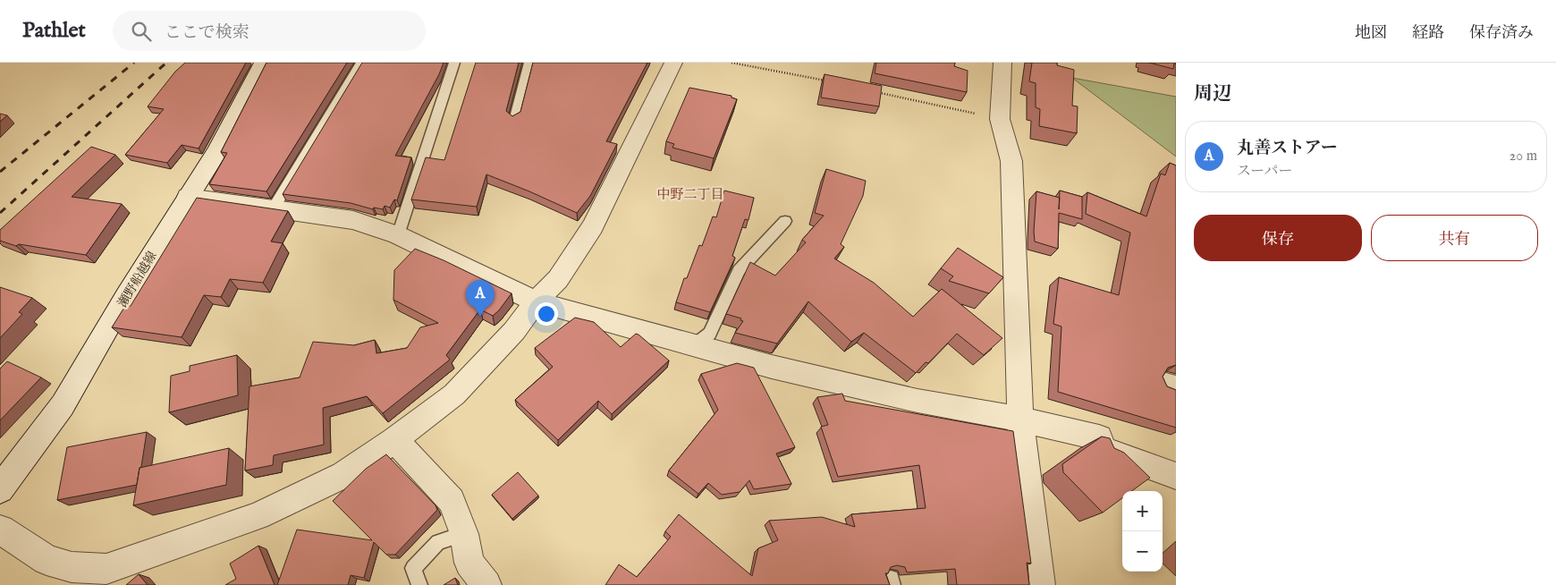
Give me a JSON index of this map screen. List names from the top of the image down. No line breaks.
{"streets":{"street":["瀬野船越線"]},"districts":["中野二丁目"],"page":{"header":"Pathlet","search":"ここで検索","nav":["地図","経路","保存済み"],"heading":"周辺","list":[{"mark":"A","name":"丸善ストアー","note":"スーパー","value":"20 m"}],"buttons":["保存","共有"],"pins":"A","map_buttons":["+","−"]}}
